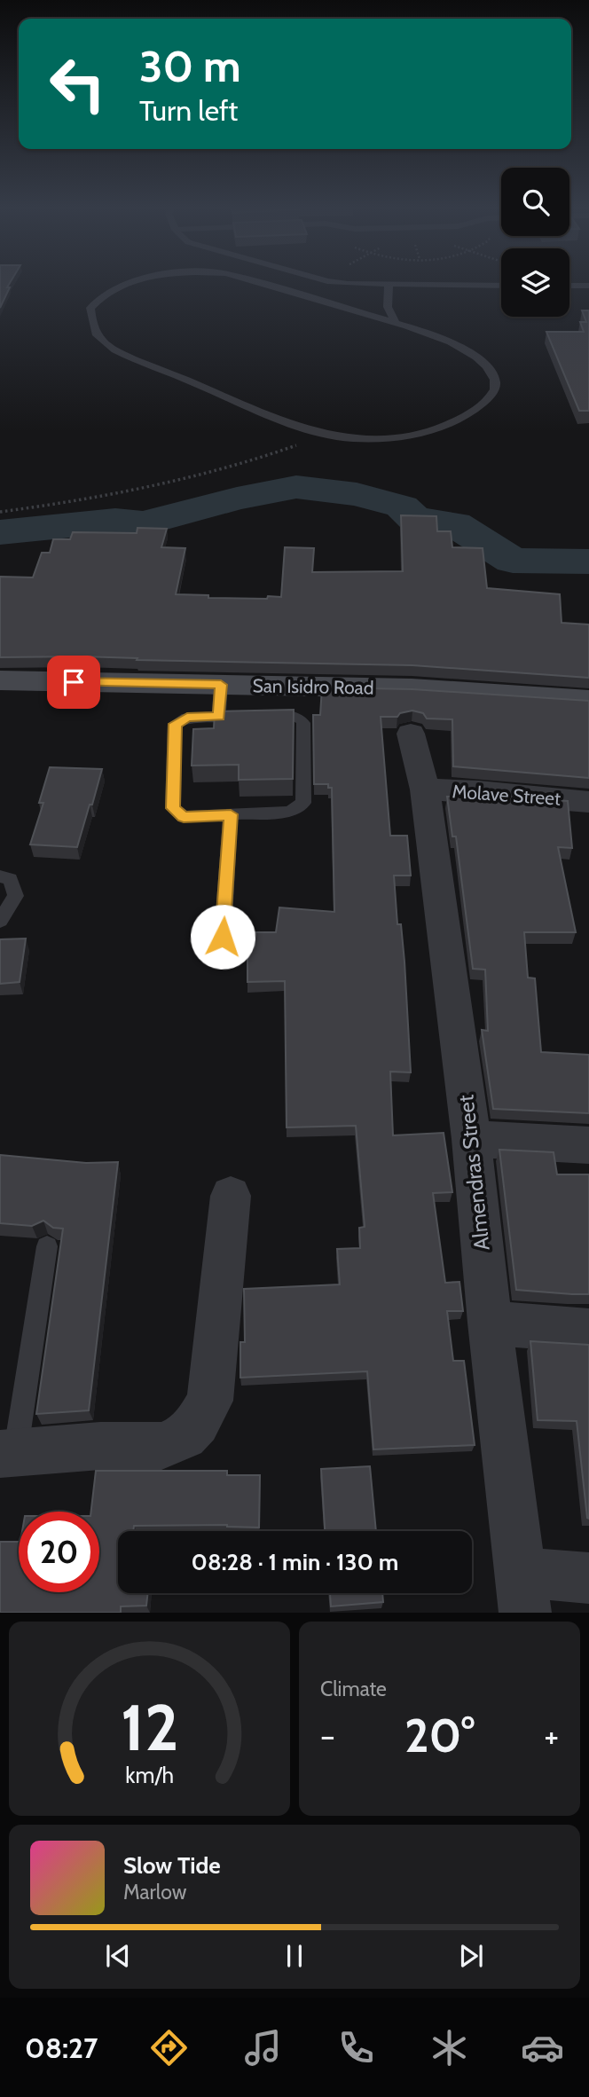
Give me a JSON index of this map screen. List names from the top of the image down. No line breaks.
{"streets":{"main road":["San Isidro Road"],"street":["Molave Street","Almendras Street"]},"crossings":[["Molave Street","Almendras Street"]],"page":{"turn":["30 m","Turn left"],"limit":"20","trip":"08:28 · 1 min · 130 m","tile":"Climate","heat":["−","20°","+"],"song":["Slow Tide","Marlow"],"tabs":"08:27","gauge":["12","km/h"]}}
